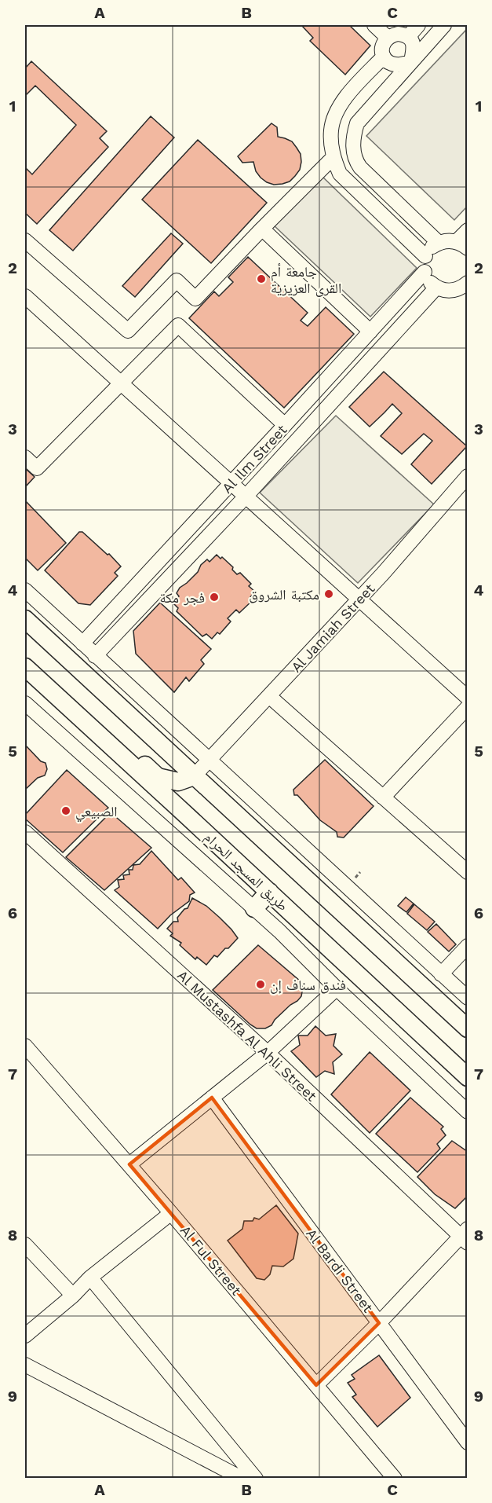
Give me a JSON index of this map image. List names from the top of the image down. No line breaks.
{"streets":{"main road":["طريق المسجد الحرام"],"street":["Al Ilm Street","Al Jamiah Street","Al Mustashfa Al Ahli Street","Al Ful Street","Al Bardi Street"]},"places":["جامعة أم القرى العزيزية","مكتبة الشروق","فجر مكة","الصبيعي","فندق سناف إن"],"grid":{"columns":["A","B","C"],"rows":["1","2","3","4","5","6","7","8","9"]}}
